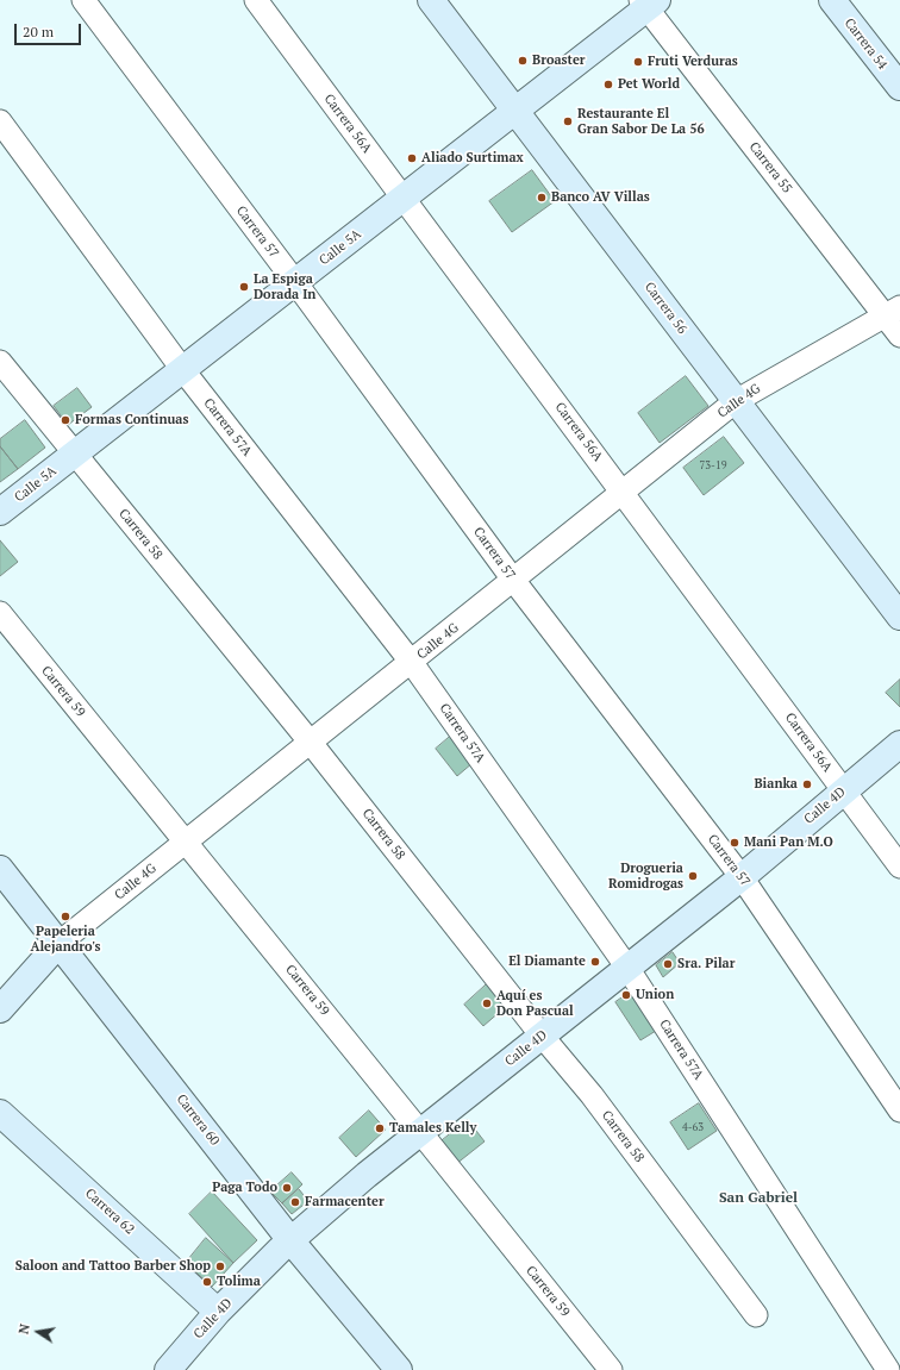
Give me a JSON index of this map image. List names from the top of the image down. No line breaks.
{"streets":{"street":["Carrera 54","Carrera 56A","Carrera 55","Carrera 57","Calle 5A","Carrera 56","Calle 4G","Carrera 57A","Carrera 58","Carrera 59","Calle 4D","Carrera 60","Carrera 62"]},"crossings":[["Carrera 56A","Calle 5A"],["Carrera 56A","Calle 4G"],["Carrera 56A","Calle 4D"],["Carrera 55","Calle 5A"],["Carrera 55","Calle 4G"],["Carrera 57","Calle 5A"],["Carrera 57","Calle 4G"],["Carrera 57","Calle 4D"],["Calle 5A","Carrera 56"],["Calle 5A","Carrera 57A"],["Calle 5A","Carrera 58"],["Carrera 56","Calle 4G"],["Calle 4G","Carrera 57A"],["Calle 4G","Carrera 58"],["Calle 4G","Carrera 59"],["Calle 4G","Carrera 60"],["Carrera 57A","Calle 4D"],["Carrera 58","Calle 4D"],["Carrera 59","Calle 4D"],["Calle 4D","Carrera 60"],["Calle 4D","Carrera 62"]],"districts":["San Gabriel"],"places":["Broaster","Fruti Verduras","Pet World","Restaurante El Gran Sabor De La 56","Aliado Surtimax","Banco AV Villas","La Espiga Dorada In","Formas Continuas","Bianka","Mani Pan M.O","Drogueria Romidrogas","Papeleria Alejandro's","El Diamante","Sra. Pilar","Union","Aquí es Don Pascual","Tamales Kelly","Paga Todo","Farmacenter","Saloon and Tattoo Barber Shop","Tolima"],"house_numbers":["73-19","4-63"],"scale_bar":"20 m","north":"left"}
